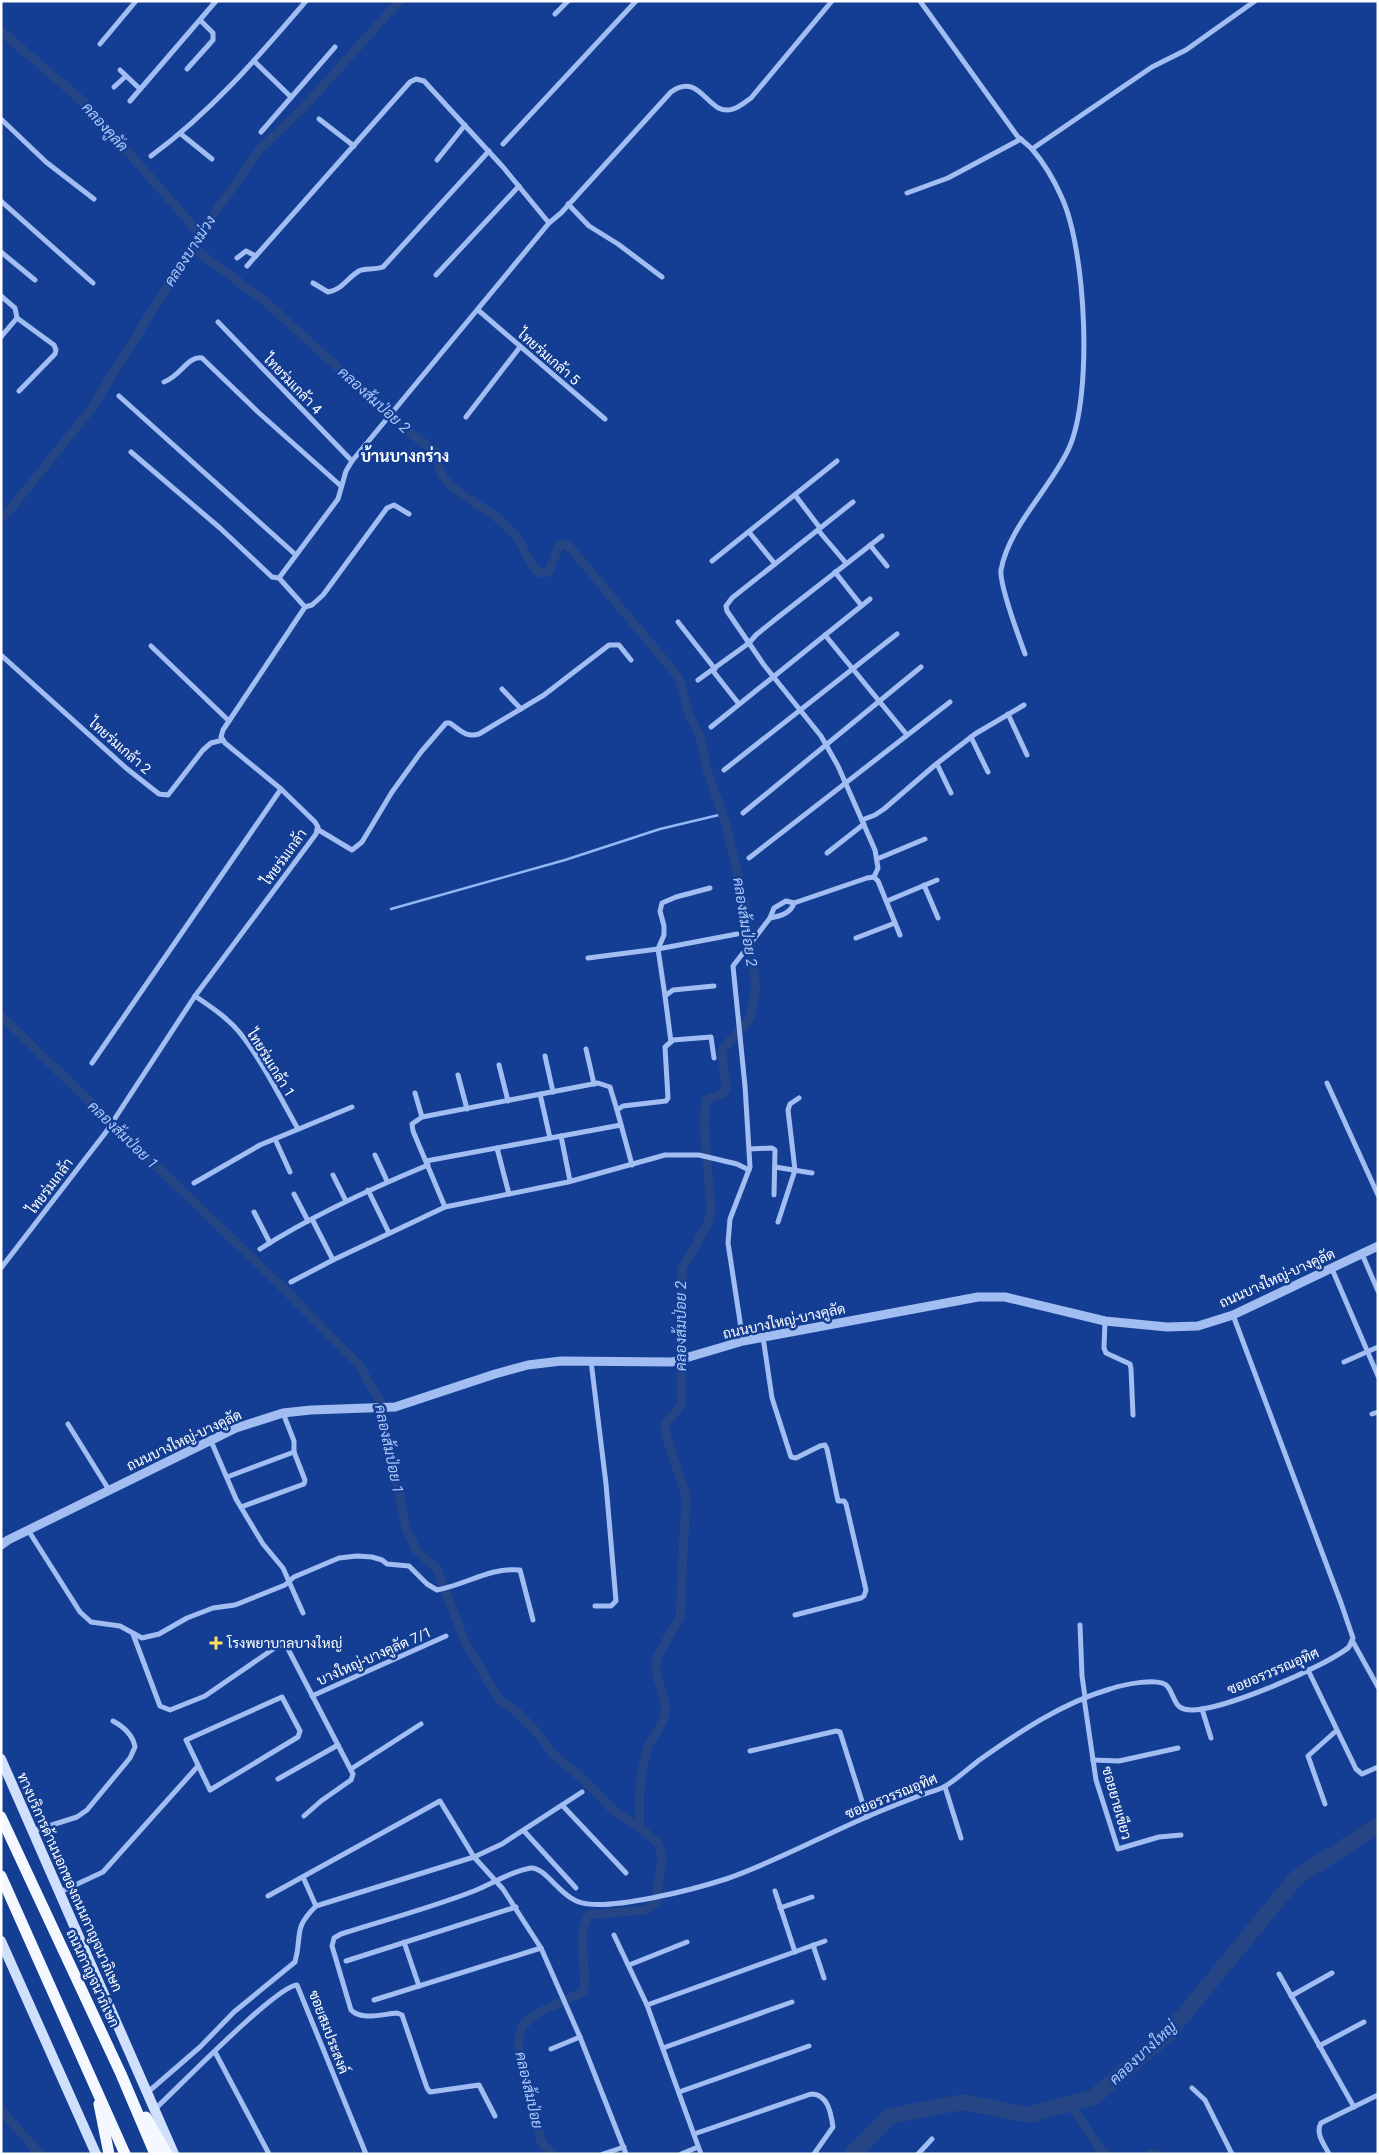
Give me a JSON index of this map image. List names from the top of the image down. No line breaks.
{"streets":{"highway":["ถนนกาญจนาภิเษก"],"main road":["ทางบริการด้านนอกของถนนกาญจนาภิเษก"],"street":["ไทยร่มเกล้า 5","ไทยร่มเกล้า 4","ไทยร่มเกล้า 2","ไทยร่มเกล้า","ไทยร่มเกล้า 1","ถนนบางใหญ่-บางคูลัด","บางใหญ่-บางคูลัด 7/1","ซอยอรวรรณอุทิศ","ซอยยายเขียว","ซอยสมประสงค์"]},"crossings":[["ไทยร่มเกล้า 2","ไทยร่มเกล้า"],["ไทยร่มเกล้า","ไทยร่มเกล้า 1"],["ซอยอรวรรณอุทิศ","ซอยยายเขียว"],["ทางบริการด้านนอกของถนนกาญจนาภิเษก","ซอยสมประสงค์"]],"districts":["บ้านบางกร่าง"],"water":["คลองคูลัด","คลองบางม่วง","คลองส้มป่อย 2","คลองส้มป่อย 1","คลองบางใหญ่","คลองส้มป่อย"],"places":{"health":["โรงพยาบาลบางใหญ่"]}}
